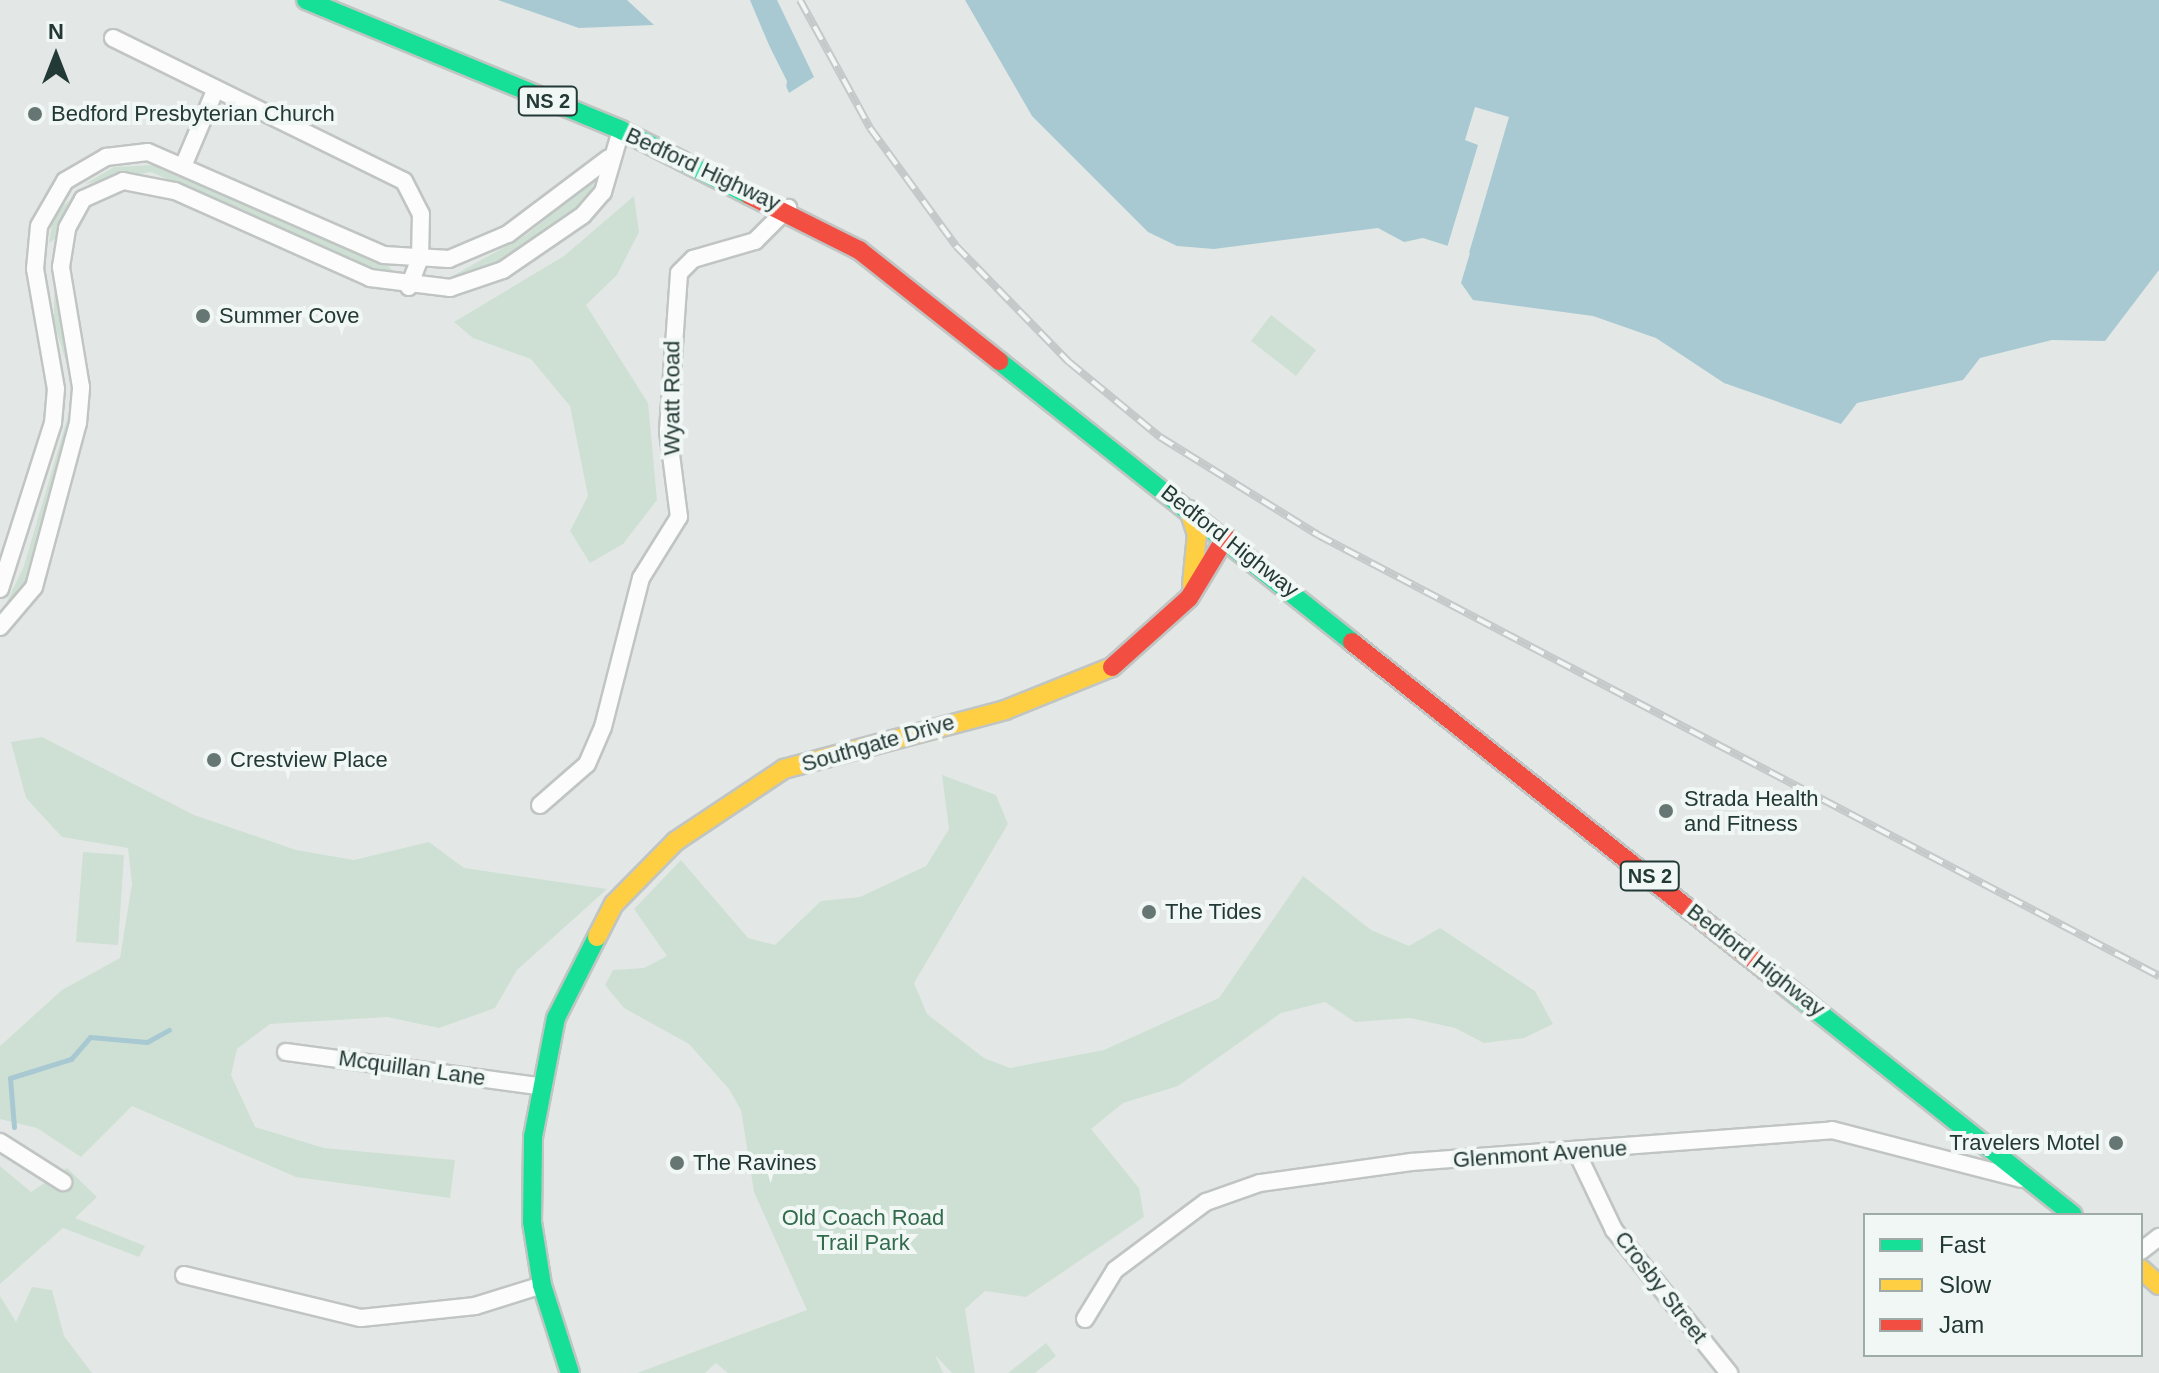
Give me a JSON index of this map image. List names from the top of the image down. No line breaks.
{"streets":{"main road":["NS 2","Bedford Highway","Southgate Drive"],"street":["Wyatt Road","Mcquillan Lane","Glenmont Avenue","Crosby Street"]},"crossings":[["Bedford Highway","Wyatt Road"],["Bedford Highway","Southgate Drive"],["Bedford Highway","Glenmont Avenue"],["Southgate Drive","Mcquillan Lane"],["Glenmont Avenue","Crosby Street"]],"parks":["Old Coach Road Trail Park"],"places":["Bedford Presbyterian Church","Summer Cove","Crestview Place","Strada Health and Fitness","The Tides","Travelers Motel","The Ravines"],"legend":["Fast","Slow","Jam"],"north":"top"}
